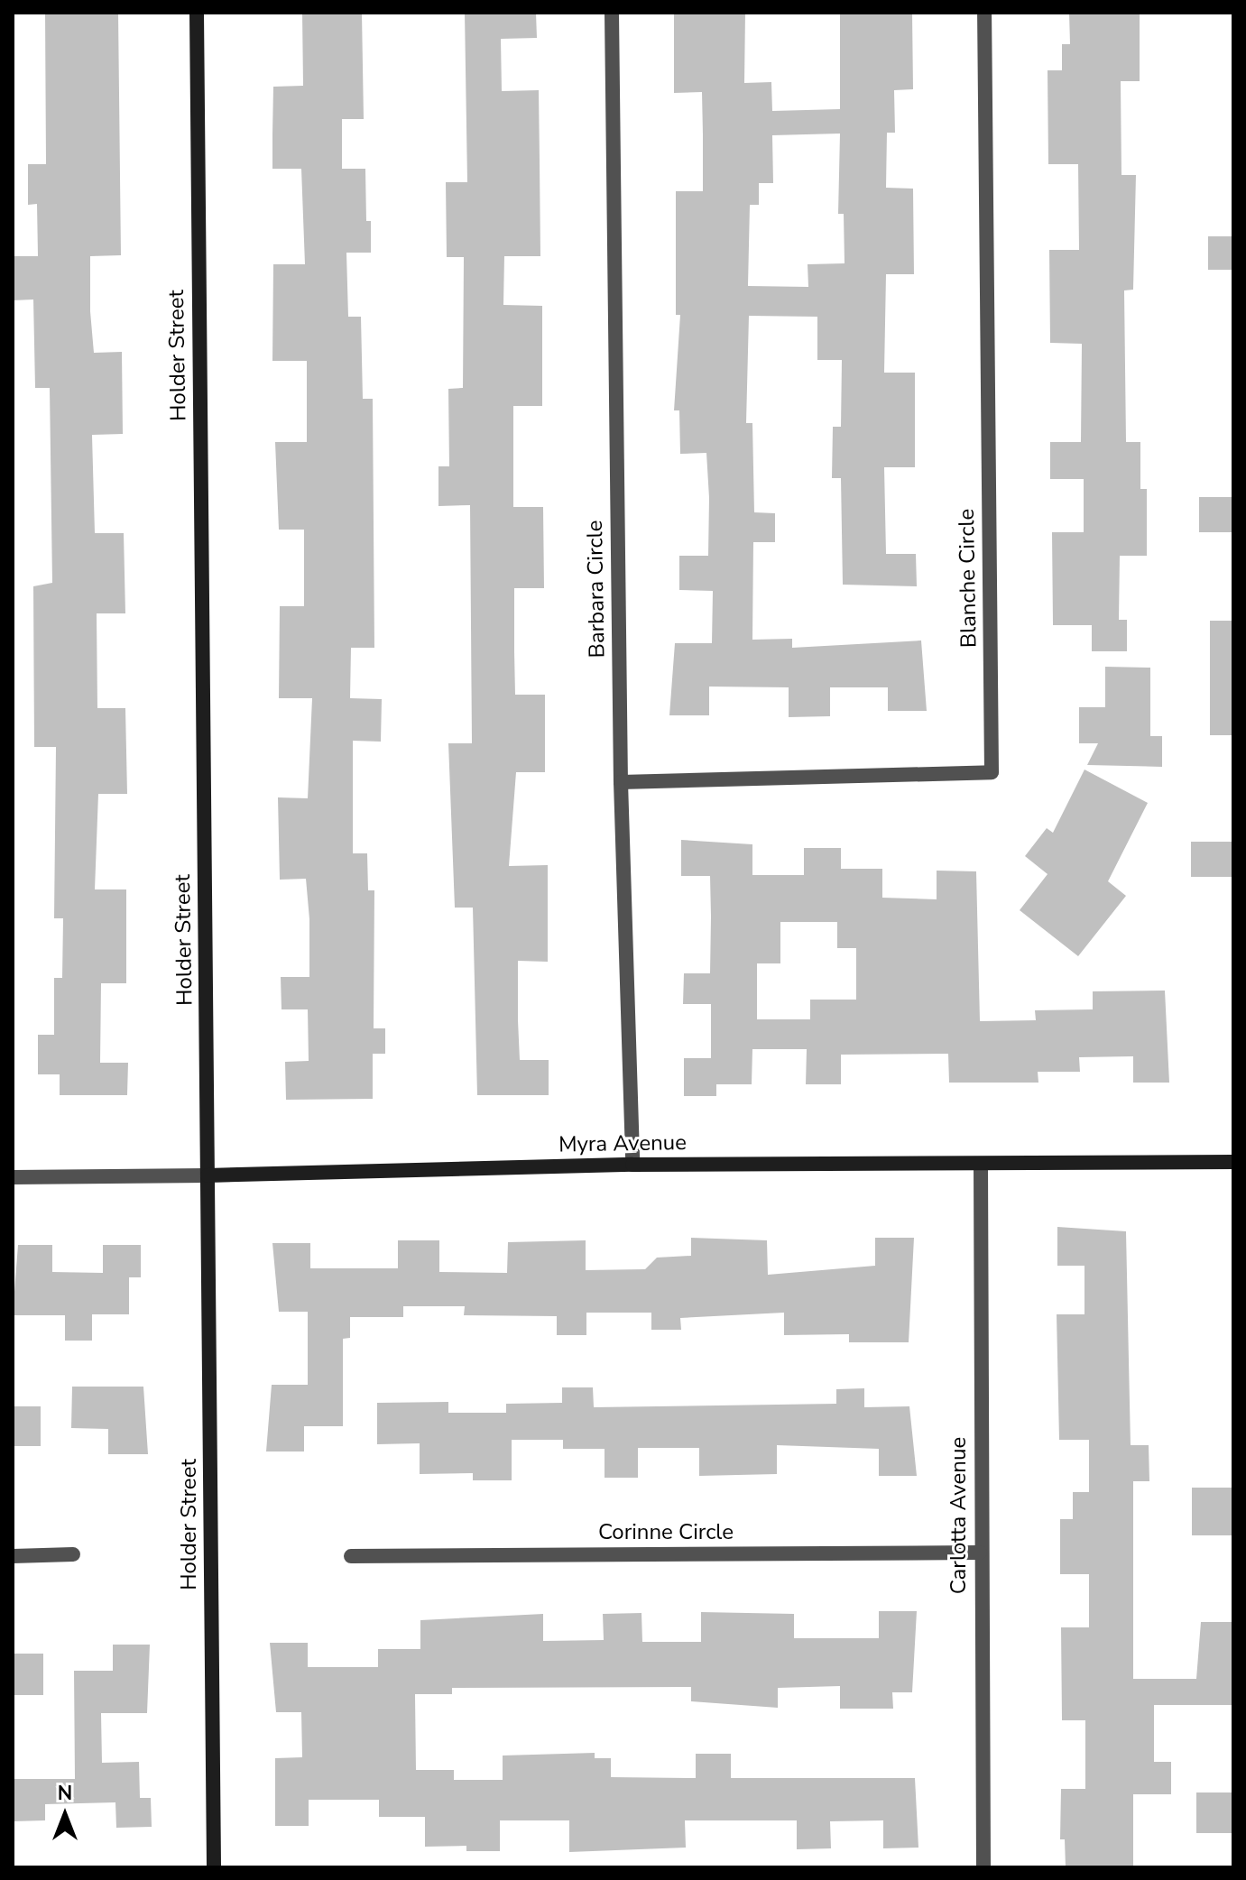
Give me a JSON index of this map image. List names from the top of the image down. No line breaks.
{"streets":{"street":["Holder Street","Blanche Circle","Barbara Circle","Myra Avenue","Carlotta Avenue","Corinne Circle"]},"crossings":[["Holder Street","Myra Avenue"],["Blanche Circle","Barbara Circle"],["Barbara Circle","Myra Avenue"],["Myra Avenue","Carlotta Avenue"],["Carlotta Avenue","Corinne Circle"]],"north":"top"}
